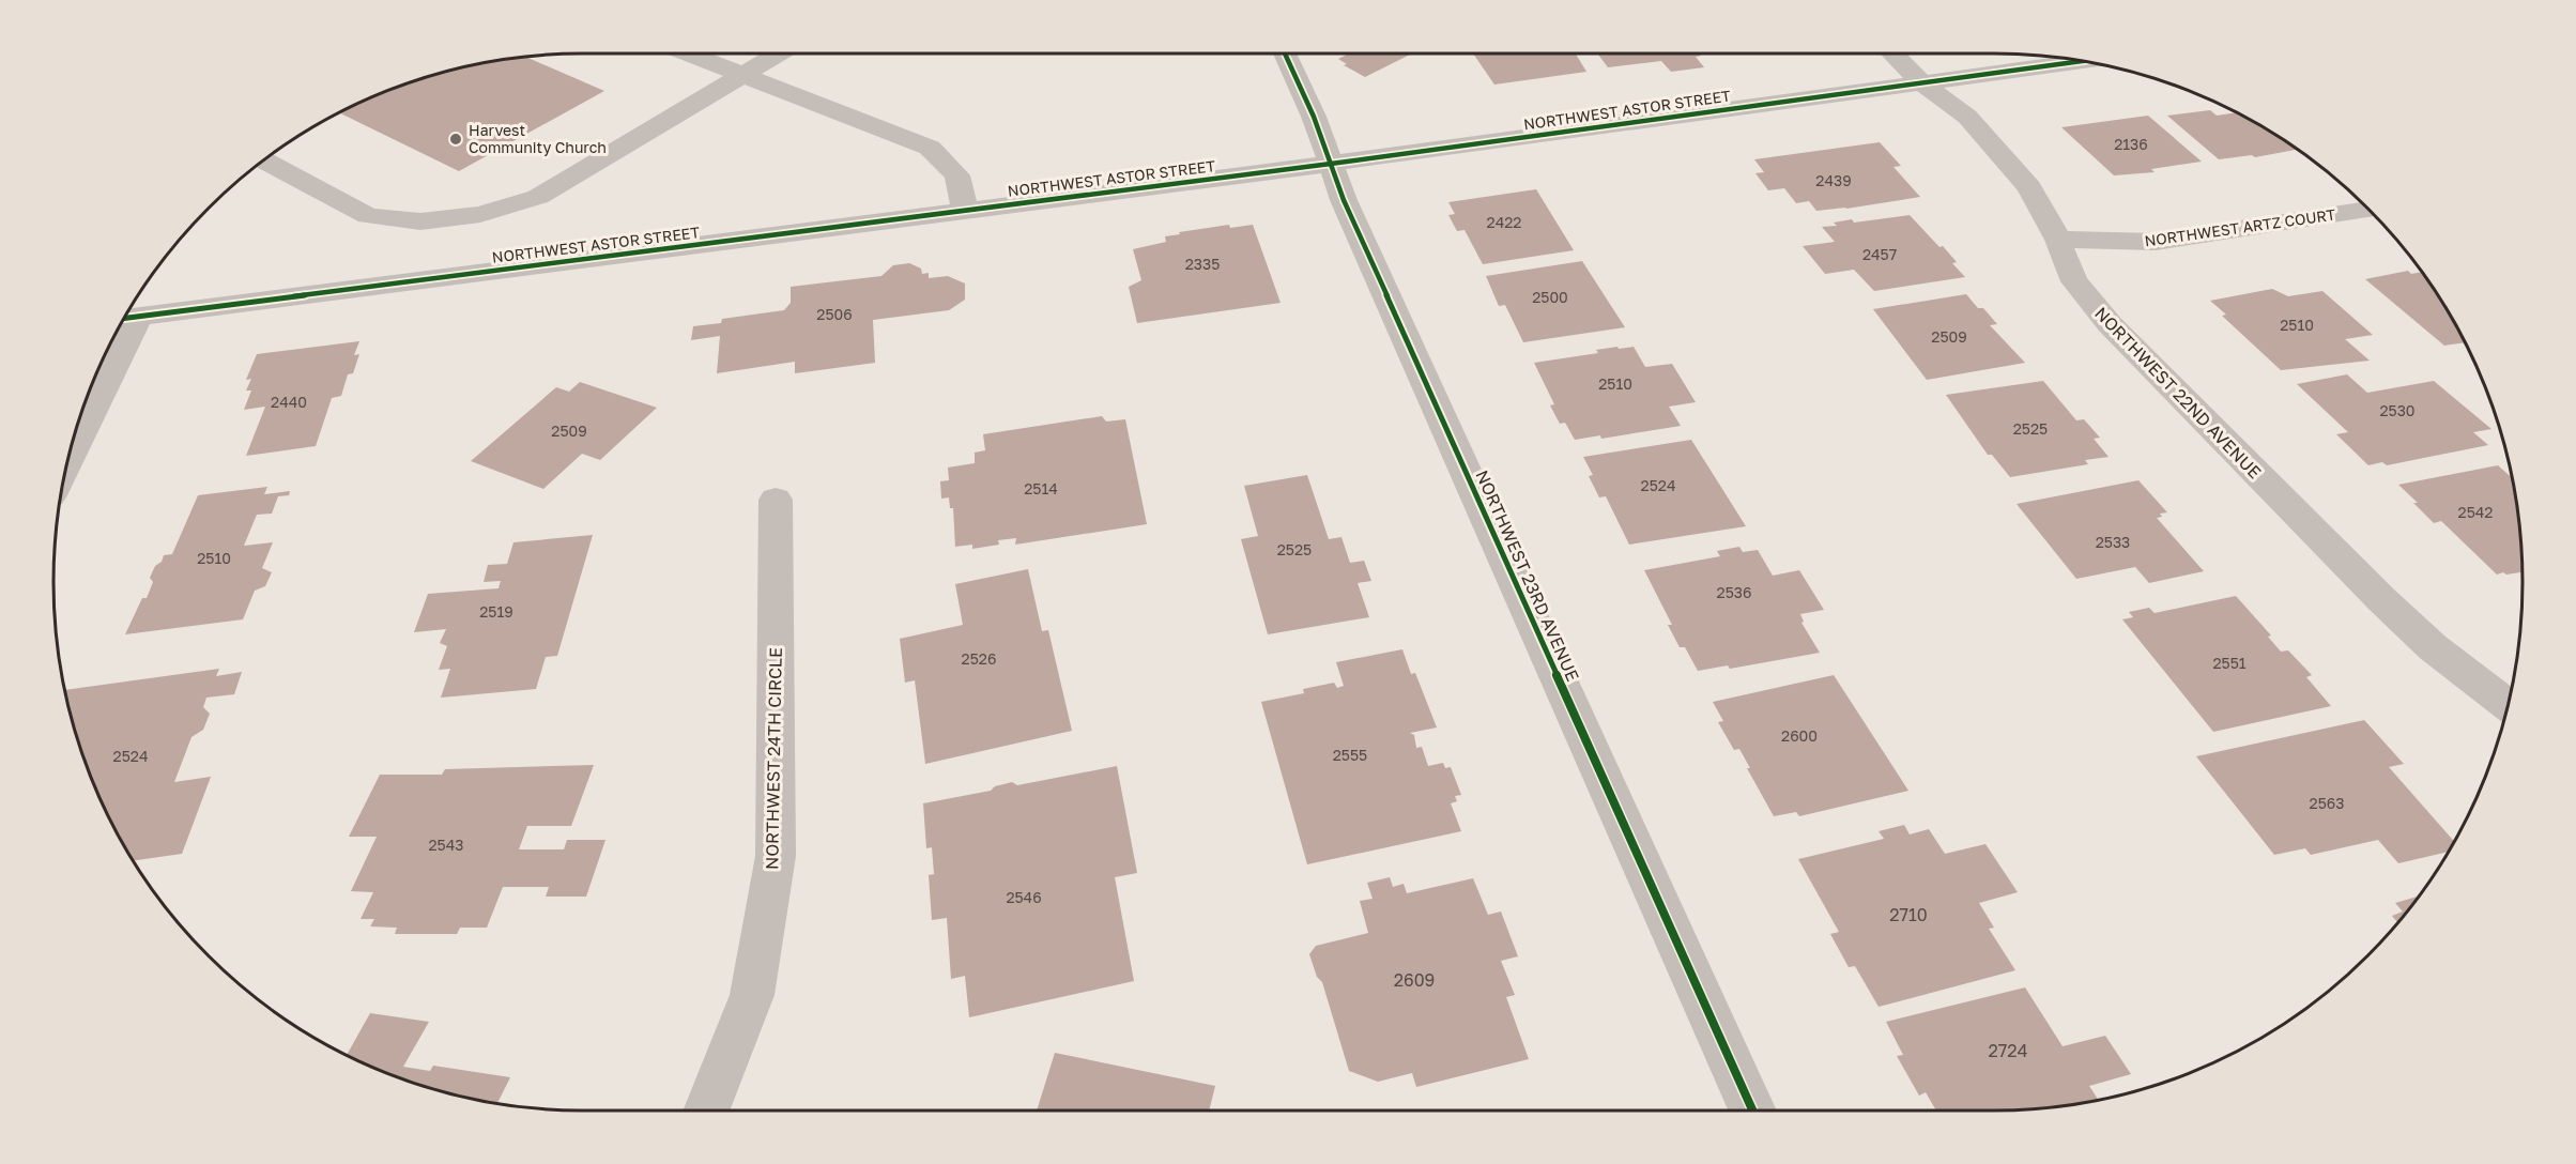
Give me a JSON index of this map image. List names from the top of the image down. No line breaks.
{"streets":{"street":["NORTHWEST ASTOR STREET","NORTHWEST ARTZ COURT","NORTHWEST 22ND AVENUE","NORTHWEST 23RD AVENUE","NORTHWEST 24TH CIRCLE"]},"crossings":[["NORTHWEST ASTOR STREET","NORTHWEST 22ND AVENUE"],["NORTHWEST ASTOR STREET","NORTHWEST 23RD AVENUE"],["NORTHWEST ARTZ COURT","NORTHWEST 22ND AVENUE"]],"places":["Harvest Community Church"],"house_numbers":["2136","2439","2422","2457","2335","2500","2506","2510","2509","2510","2440","2530","2525","2509","2524","2514","2542","2533","2525","2510","2536","2519","2526","2551","2600","2555","2524","2563","2543","2546","2710","2609","2724"]}
